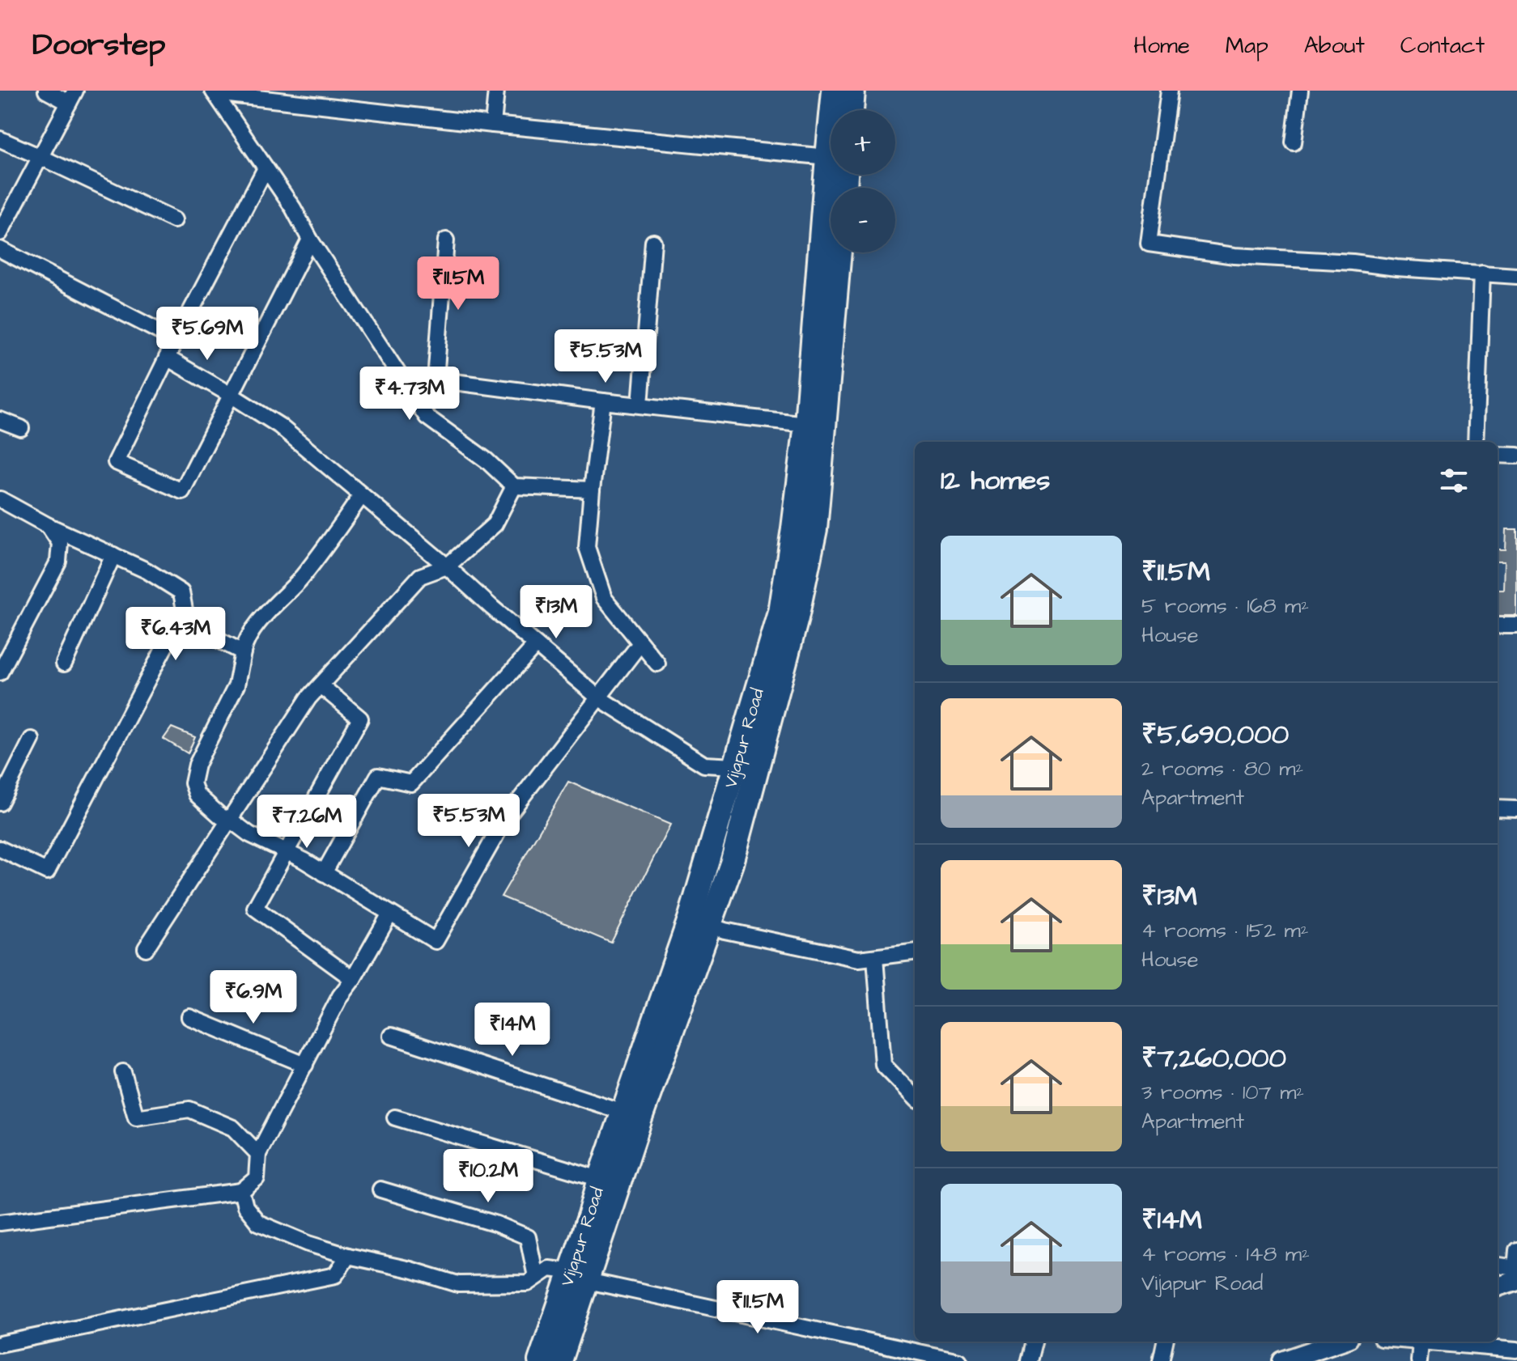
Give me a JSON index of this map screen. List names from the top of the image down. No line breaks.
{"streets":{"main road":["Vijapur Road"]},"page":{"header":"Doorstep","nav":["Home","Map","About","Contact"],"map_buttons":["+","−"],"price":["₹11.5M","₹5.69M","₹5.53M","₹4.73M","₹13M","₹6.43M","₹5.53M","₹7.26M","₹6.9M","₹14M","₹10.2M","₹11.5M"],"heading":"12 homes","list":[{"name":"₹11.5M","note":"5 rooms · 168 m² · House"},{"name":"₹5,690,000","note":"2 rooms · 80 m² · Apartment"},{"name":"₹13M","note":"4 rooms · 152 m² · House"},{"name":"₹7,260,000","note":"3 rooms · 107 m² · Apartment"},{"name":"₹14M","note":"4 rooms · 148 m² · Vijapur Road"}]}}
